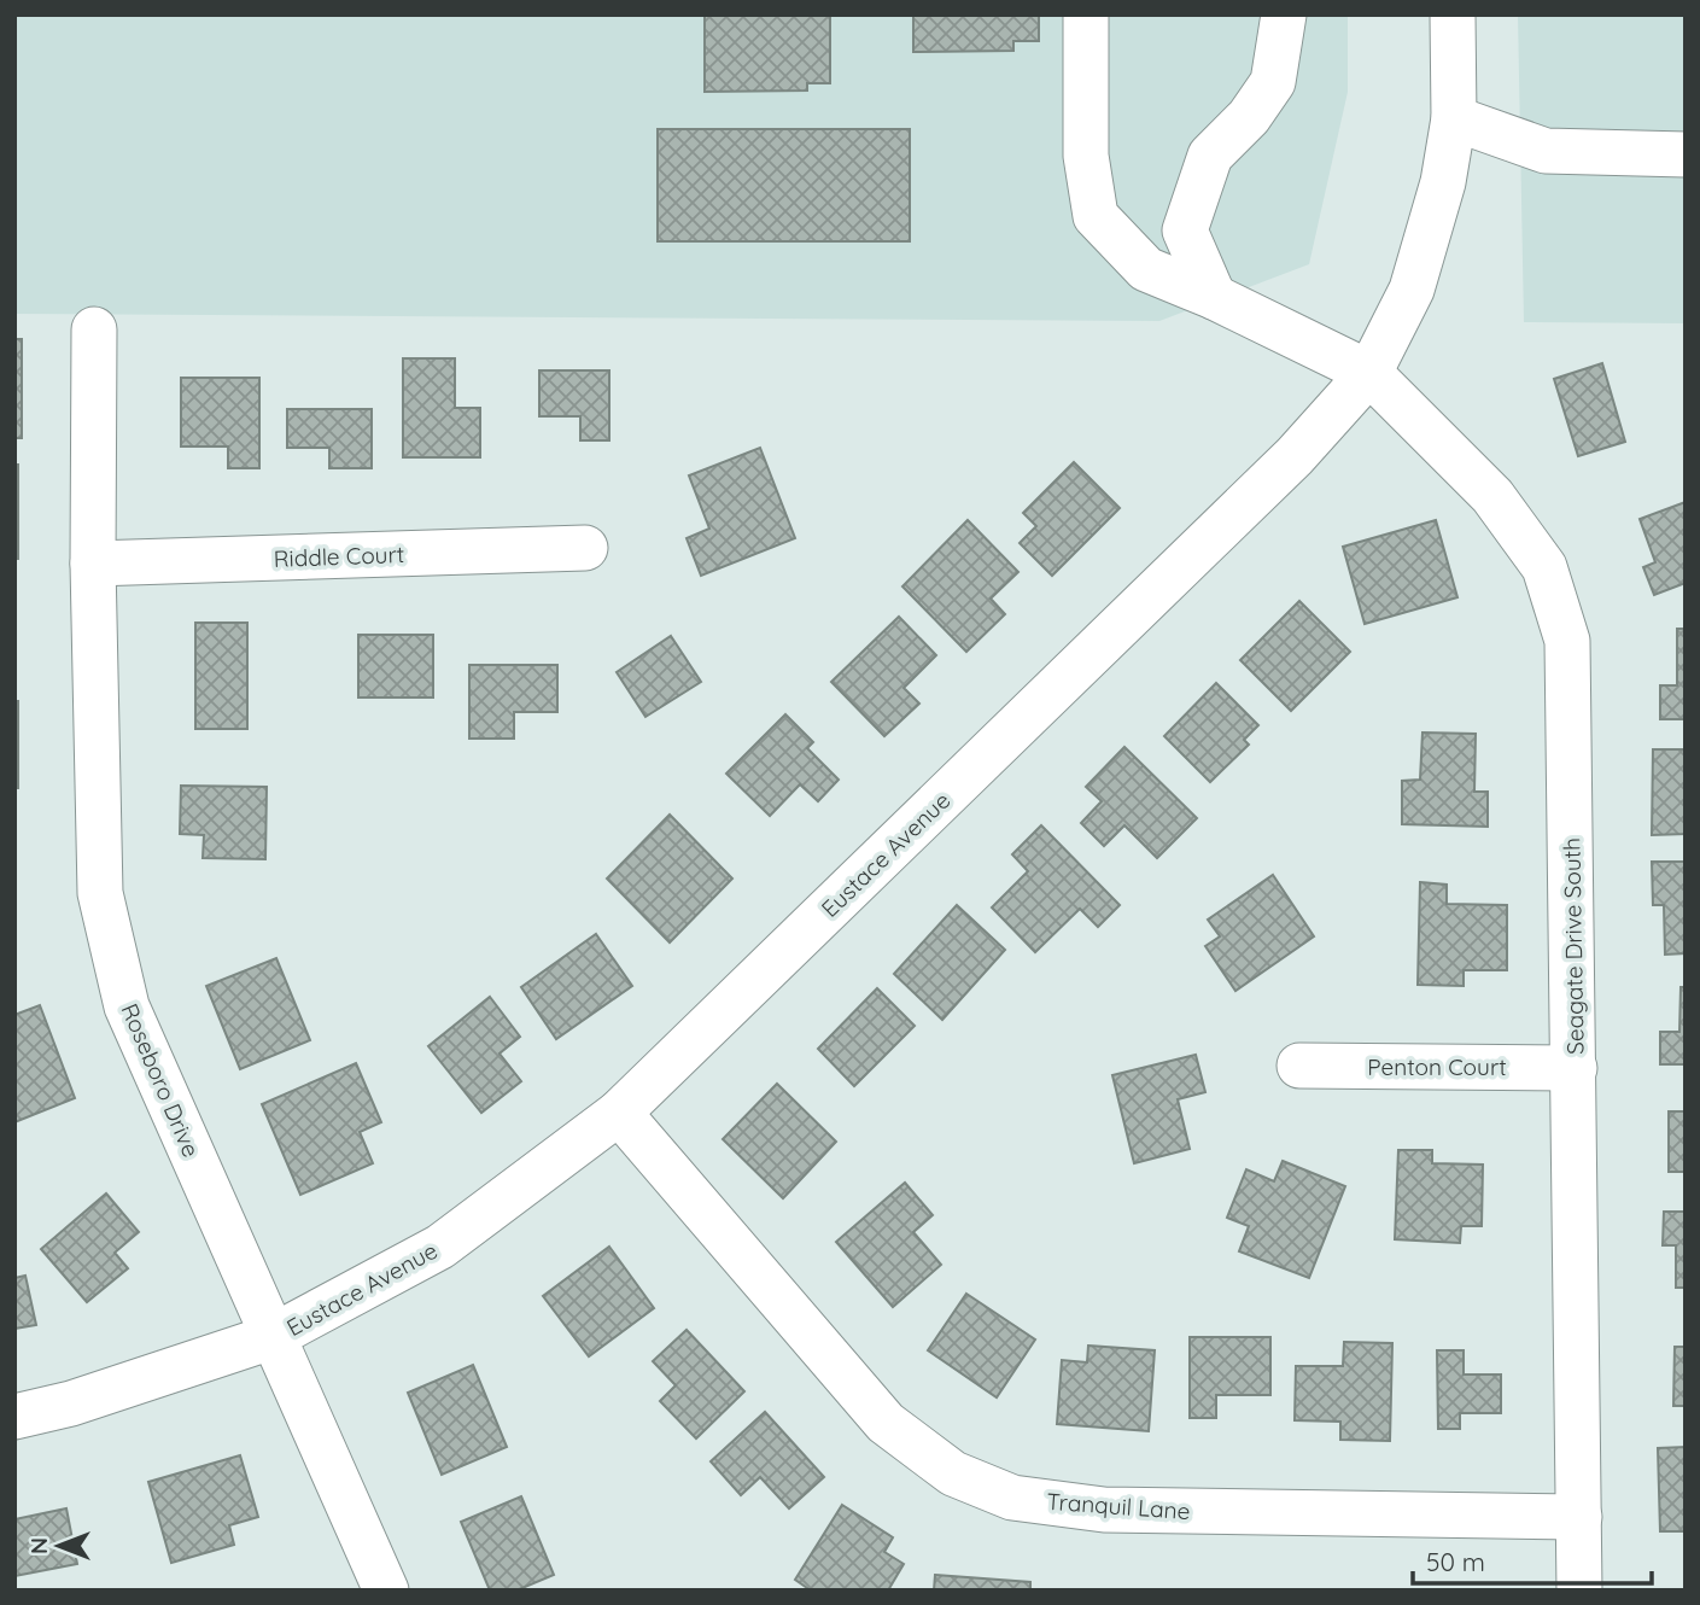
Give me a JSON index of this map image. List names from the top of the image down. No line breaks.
{"streets":{"street":["Riddle Court","Eustace Avenue","Seagate Drive South","Penton Court","Roseboro Drive","Tranquil Lane"]},"crossings":[["Riddle Court","Roseboro Drive"],["Eustace Avenue","Seagate Drive South"],["Eustace Avenue","Roseboro Drive"],["Eustace Avenue","Tranquil Lane"],["Seagate Drive South","Penton Court"],["Seagate Drive South","Tranquil Lane"]],"scale_bar":"50 m","north":"left"}
